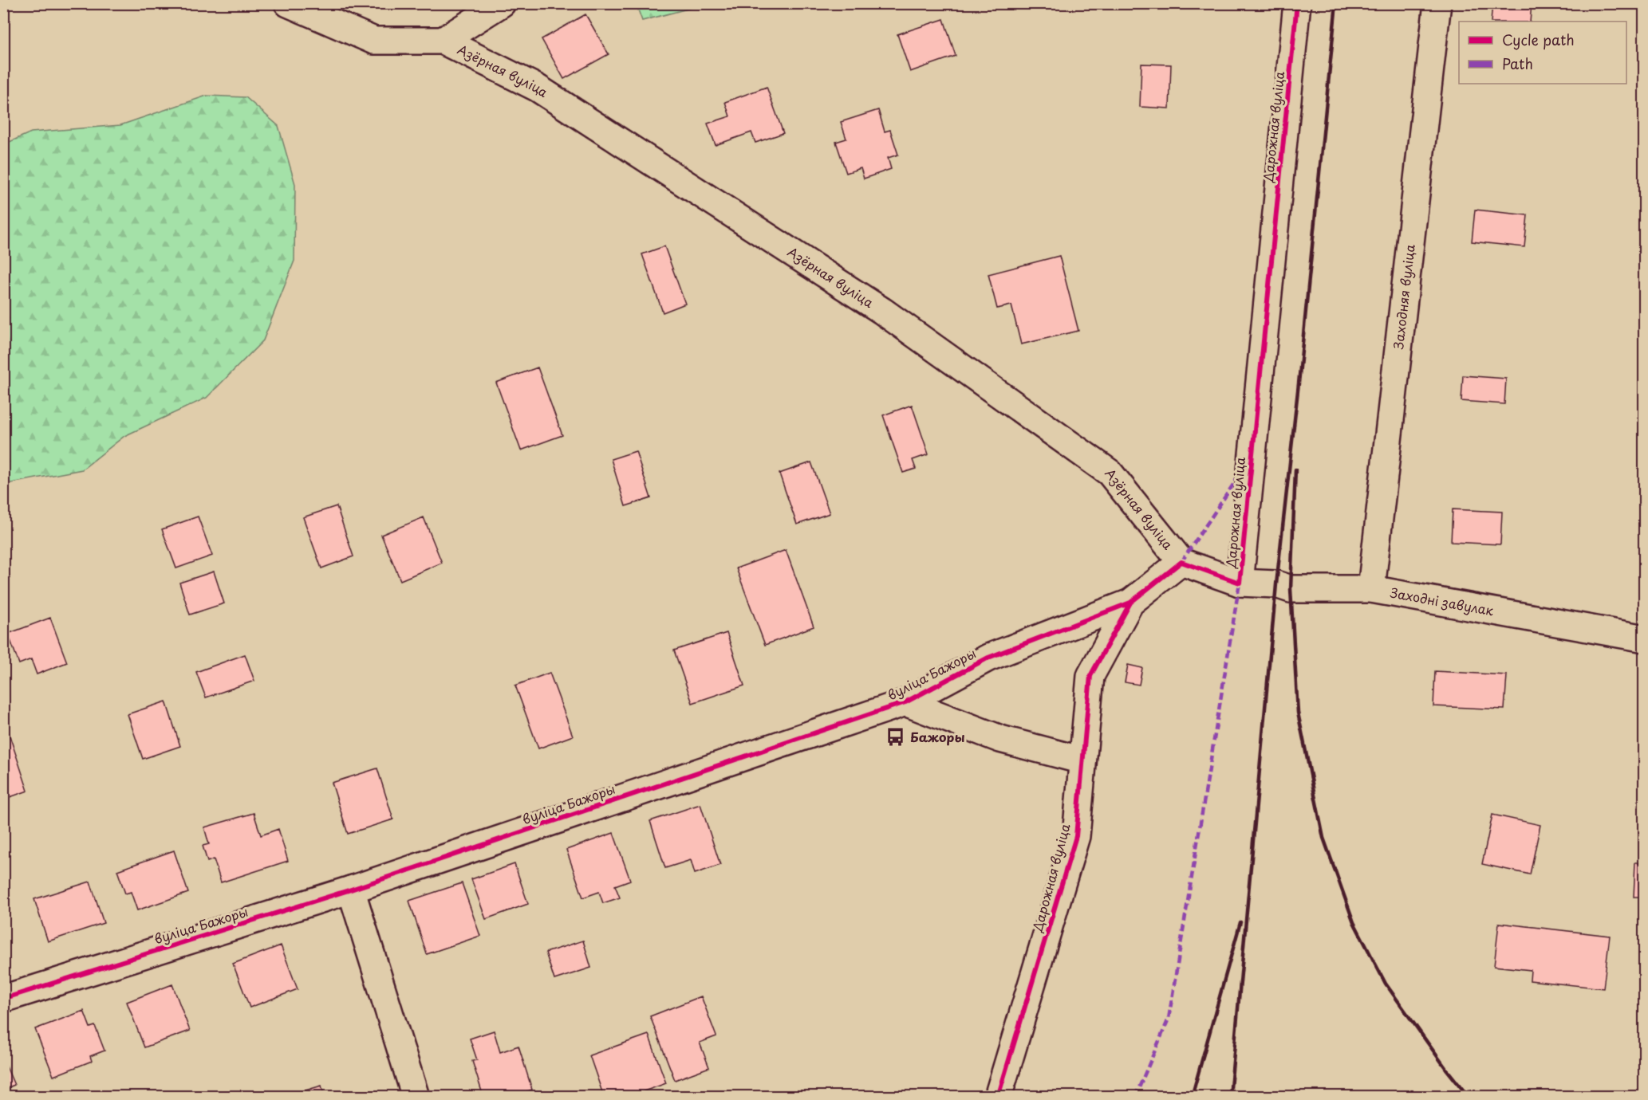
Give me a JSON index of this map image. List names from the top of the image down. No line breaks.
{"streets":{"street":["Азёрная вуліца","Дарожная вуліца","Заходняя вуліца","Заходні завулак","вуліца Бажоры"]},"crossings":[["Азёрная вуліца","Дарожная вуліца"],["Дарожная вуліца","Заходні завулак"],["Дарожная вуліца","вуліца Бажоры"],["Заходняя вуліца","Заходні завулак"]],"places":{"bus stop":["Бажоры"]},"legend":["Cycle path","Path"]}
